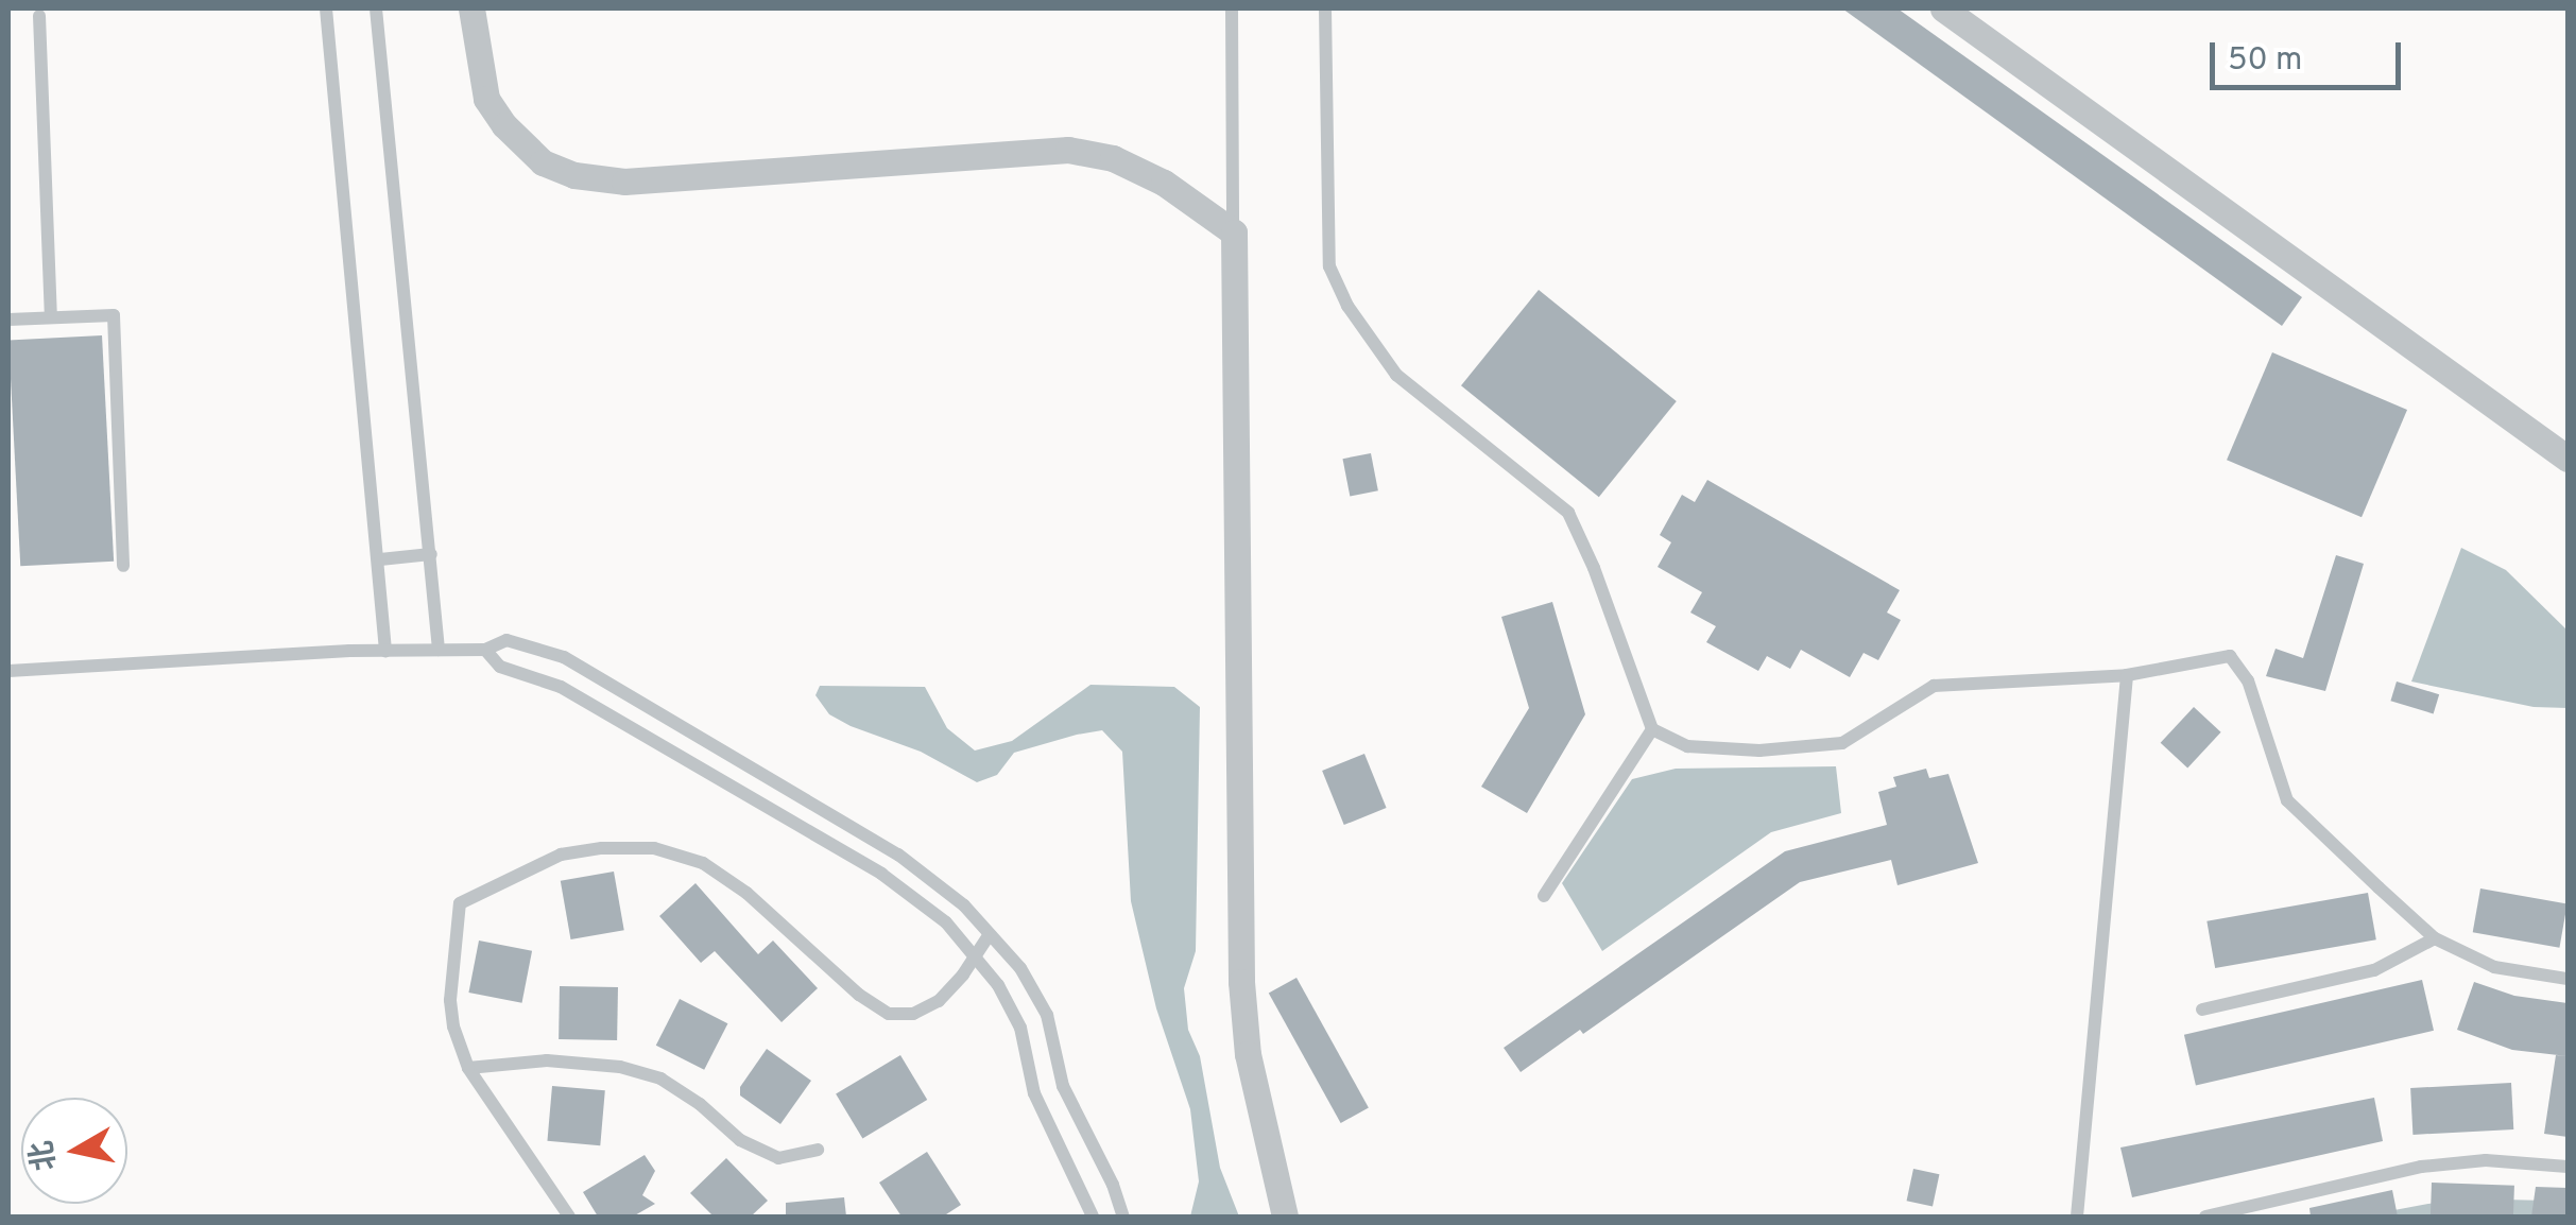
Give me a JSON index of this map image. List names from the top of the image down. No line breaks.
{"scale_bar":"50 m","north":"left"}
